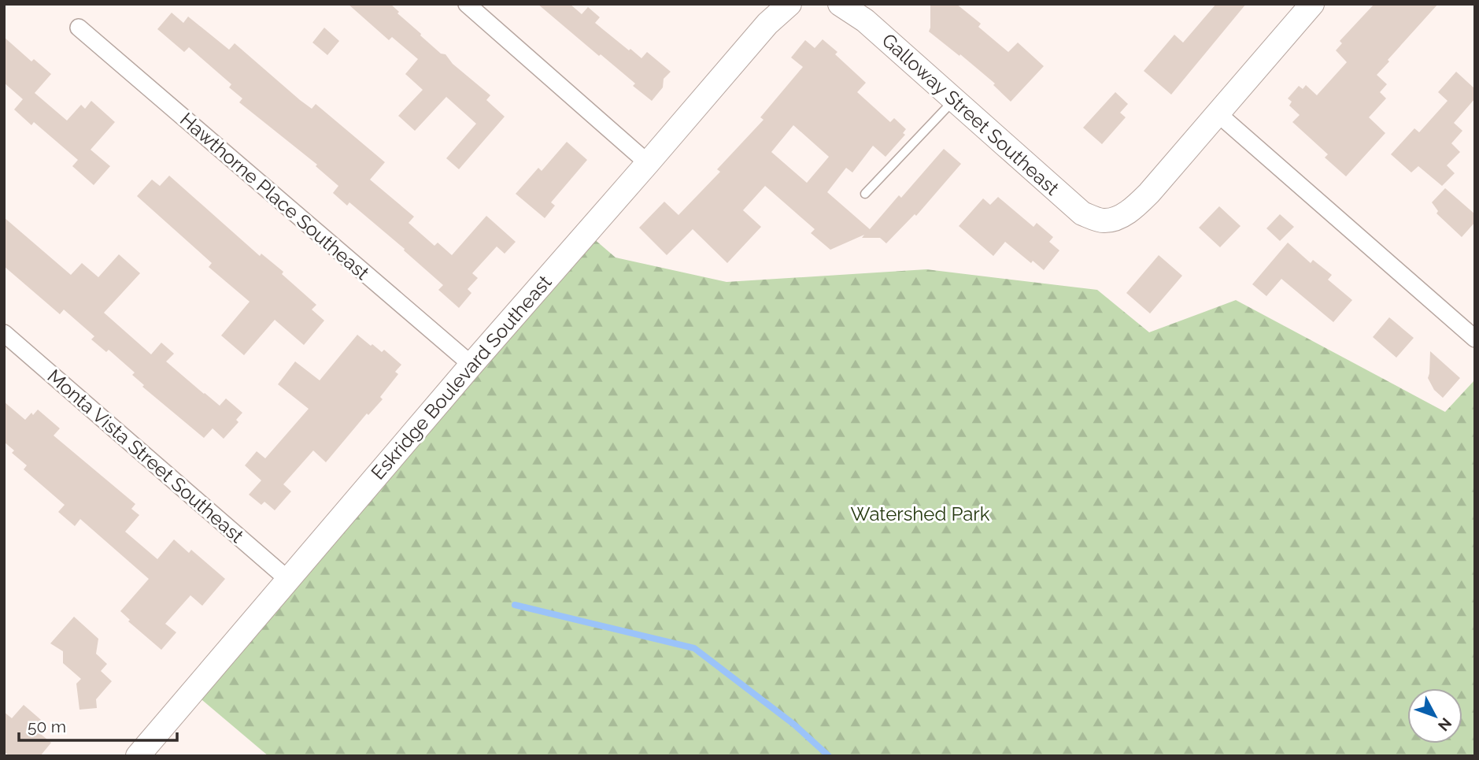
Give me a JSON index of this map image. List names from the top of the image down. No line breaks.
{"streets":{"street":["Galloway Street Southeast","Hawthorne Place Southeast","Eskridge Boulevard Southeast","Monta Vista Street Southeast"]},"crossings":[["Hawthorne Place Southeast","Eskridge Boulevard Southeast"],["Eskridge Boulevard Southeast","Monta Vista Street Southeast"]],"parks":["Watershed Park"],"scale_bar":"50 m","north":"bottom right"}
